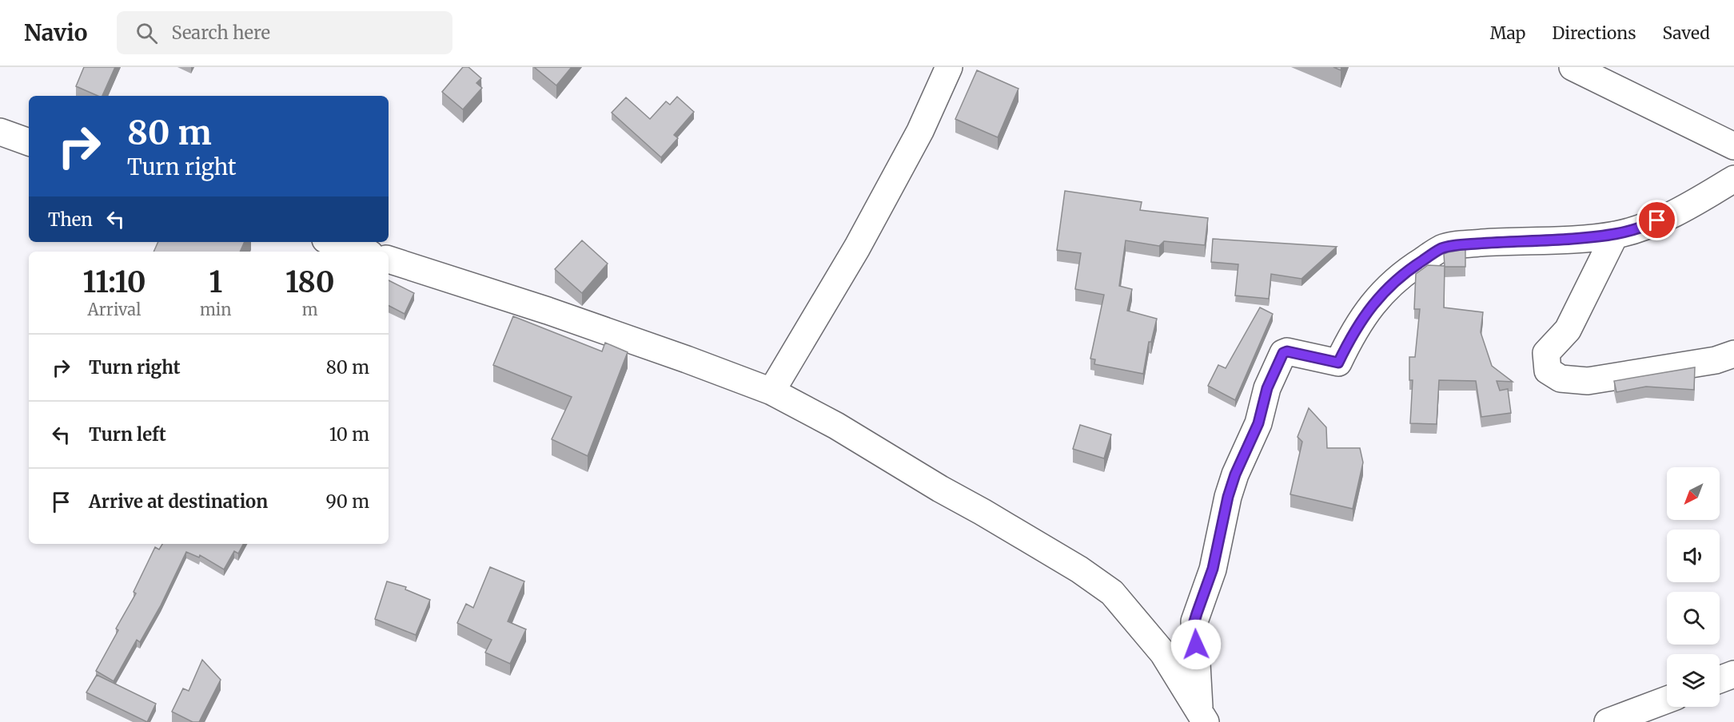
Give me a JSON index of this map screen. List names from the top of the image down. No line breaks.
{"north":"bottom left","page":{"header":"Navio","search":"Search here","nav":["Map","Directions","Saved"],"turn":["80 m","Turn right"],"then":"Then","eta":["11:10","Arrival","1","min","180","m"],"list":[{"name":"Turn right","value":"80 m"},{"name":"Turn left","value":"10 m"},{"name":"Arrive at destination","value":"90 m"}]}}
